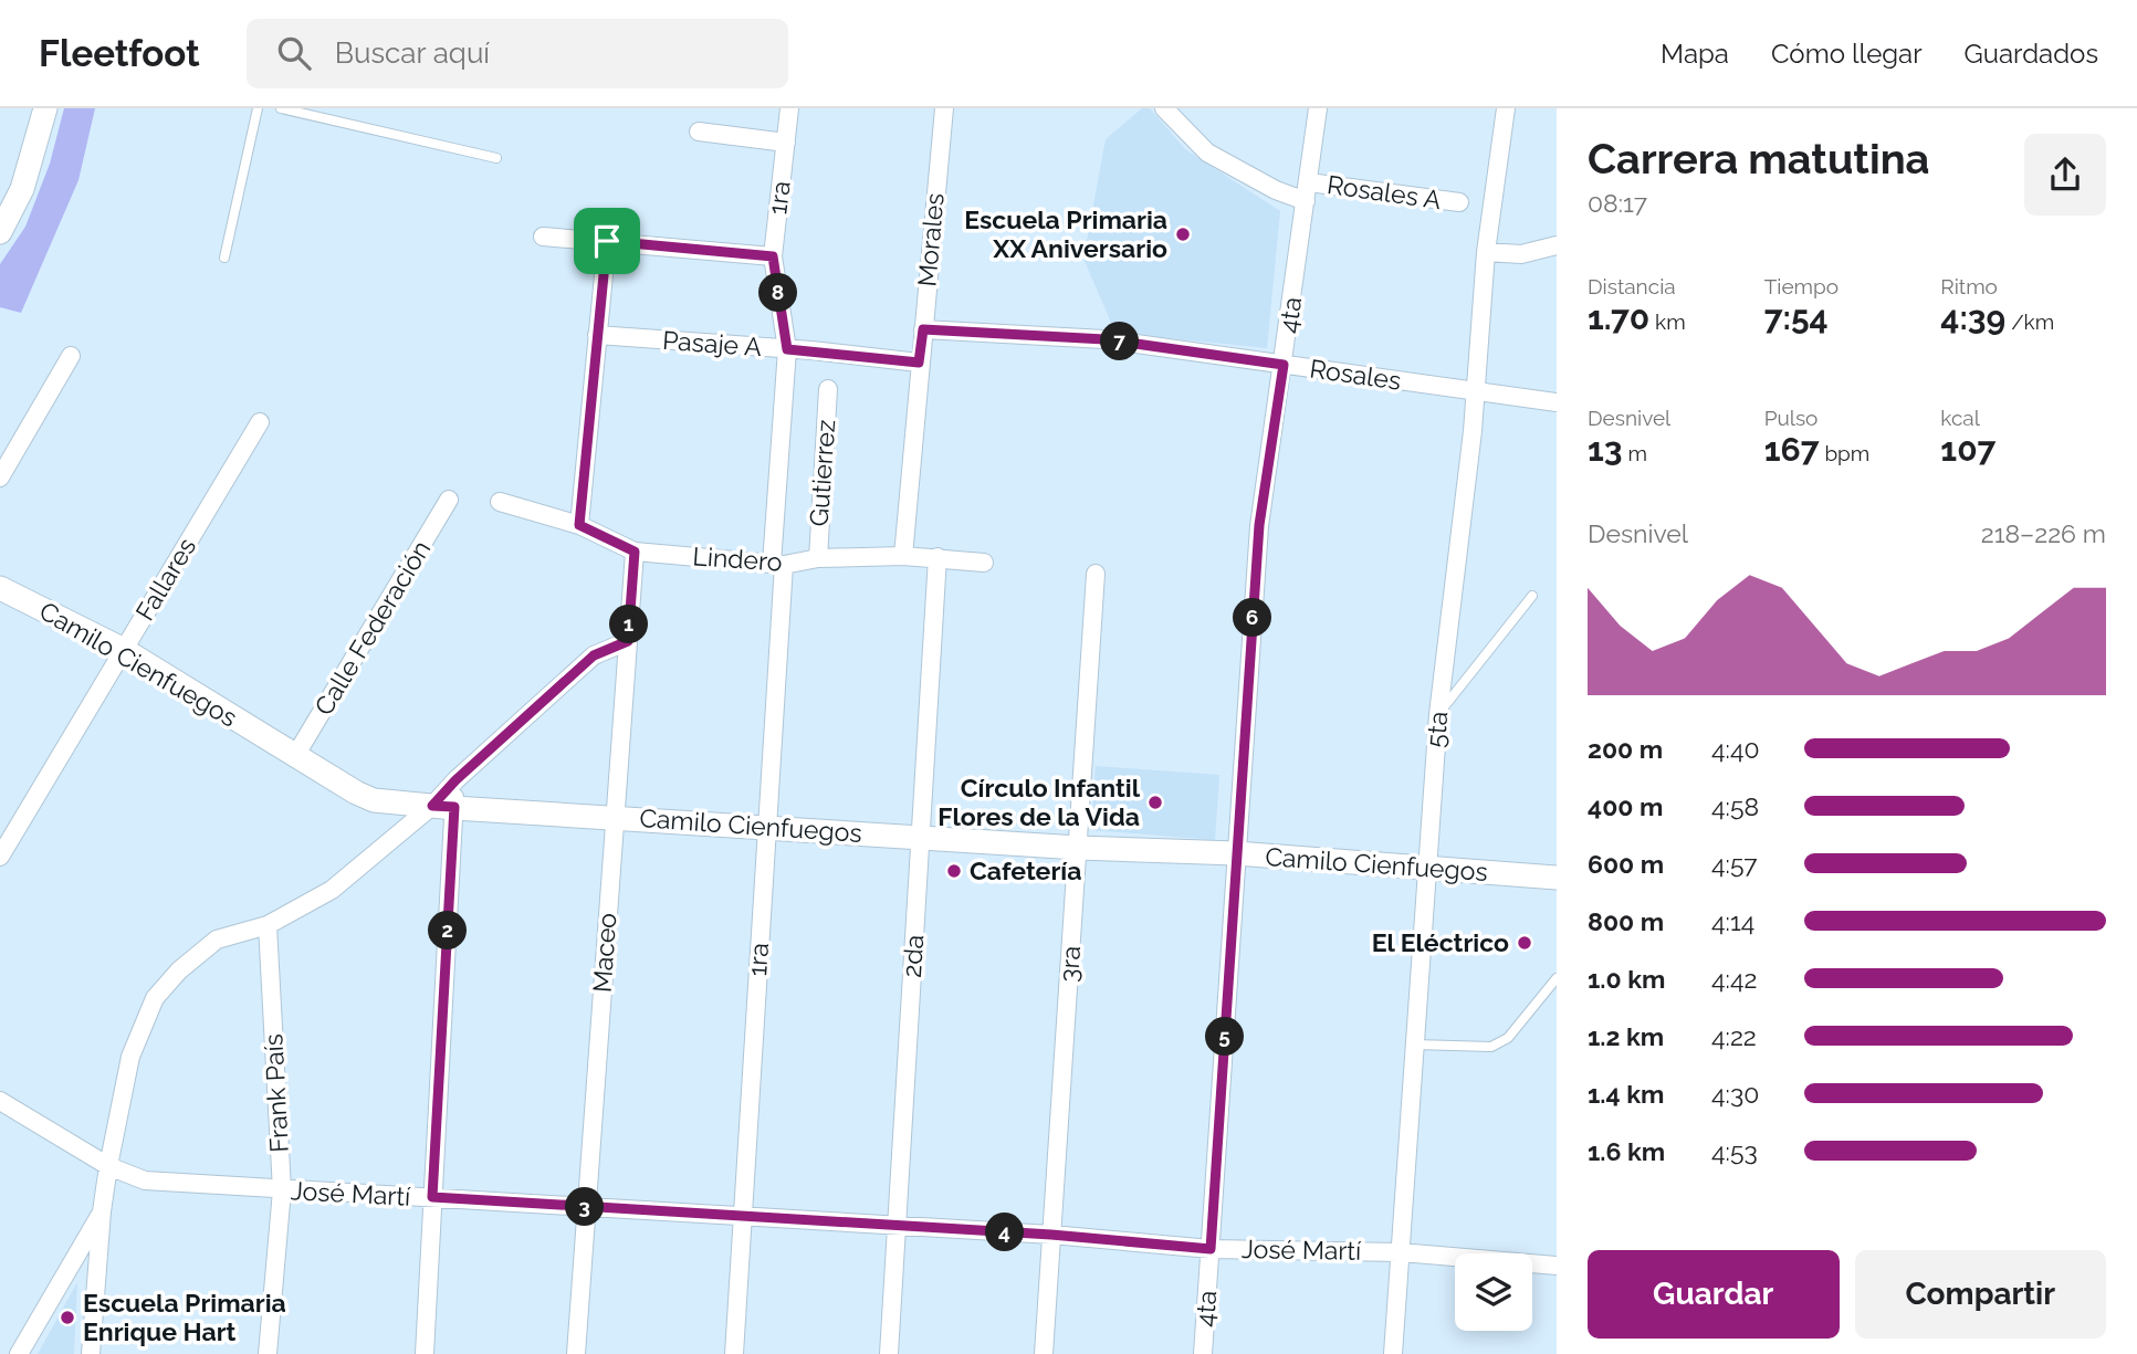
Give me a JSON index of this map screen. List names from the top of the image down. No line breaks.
{"streets":{"street":["Rosales A","1ra","Morales","4ta","Pasaje A","Rosales","Gutierrez","Lindero","Fallares","Calle Federación","Camilo Cienfuegos","5ta","Maceo","2da","3ra","Frank País","José Martí"]},"crossings":[["Rosales A","4ta"],["1ra","Pasaje A"],["1ra","Lindero"],["1ra","Camilo Cienfuegos"],["1ra","José Martí"],["Morales","Pasaje A"],["Morales","Rosales"],["Morales","Lindero"],["4ta","Rosales"],["4ta","Camilo Cienfuegos"],["4ta","José Martí"],["Rosales","5ta"],["Gutierrez","Lindero"],["Lindero","Maceo"],["Lindero","2da"],["Fallares","Camilo Cienfuegos"],["Calle Federación","Camilo Cienfuegos"],["Camilo Cienfuegos","5ta"],["Camilo Cienfuegos","Maceo"],["Camilo Cienfuegos","2da"],["Camilo Cienfuegos","3ra"],["5ta","José Martí"],["Maceo","José Martí"],["2da","José Martí"],["3ra","José Martí"],["Frank País","José Martí"]],"places":["Escuela Primaria XX Aniversario","Círculo Infantil Flores de la Vida","Cafetería","El Eléctrico","Escuela Primaria Enrique Hart"],"page":{"header":"Fleetfoot","search":"Buscar aquí","nav":["Mapa","Cómo llegar","Guardados"],"heading":["Carrera matutina","08:17"],"stats":[["Distancia","1.70 km"],["Tiempo","7:54"],["Ritmo","4:39 /km"],["Desnivel","13 m"],["Pulso","167 bpm"],["kcal","107"]],"pins":["8","7","6","1","2","5","3","4"],"chart":["Desnivel","218–226 m"],"list":[{"name":"200 m","note":"4:40"},{"name":"400 m","note":"4:58"},{"name":"600 m","note":"4:57"},{"name":"800 m","note":"4:14"},{"name":"1.0 km","note":"4:42"},{"name":"1.2 km","note":"4:22"},{"name":"1.4 km","note":"4:30"},{"name":"1.6 km","note":"4:53"}],"buttons":["Guardar","Compartir"]}}
